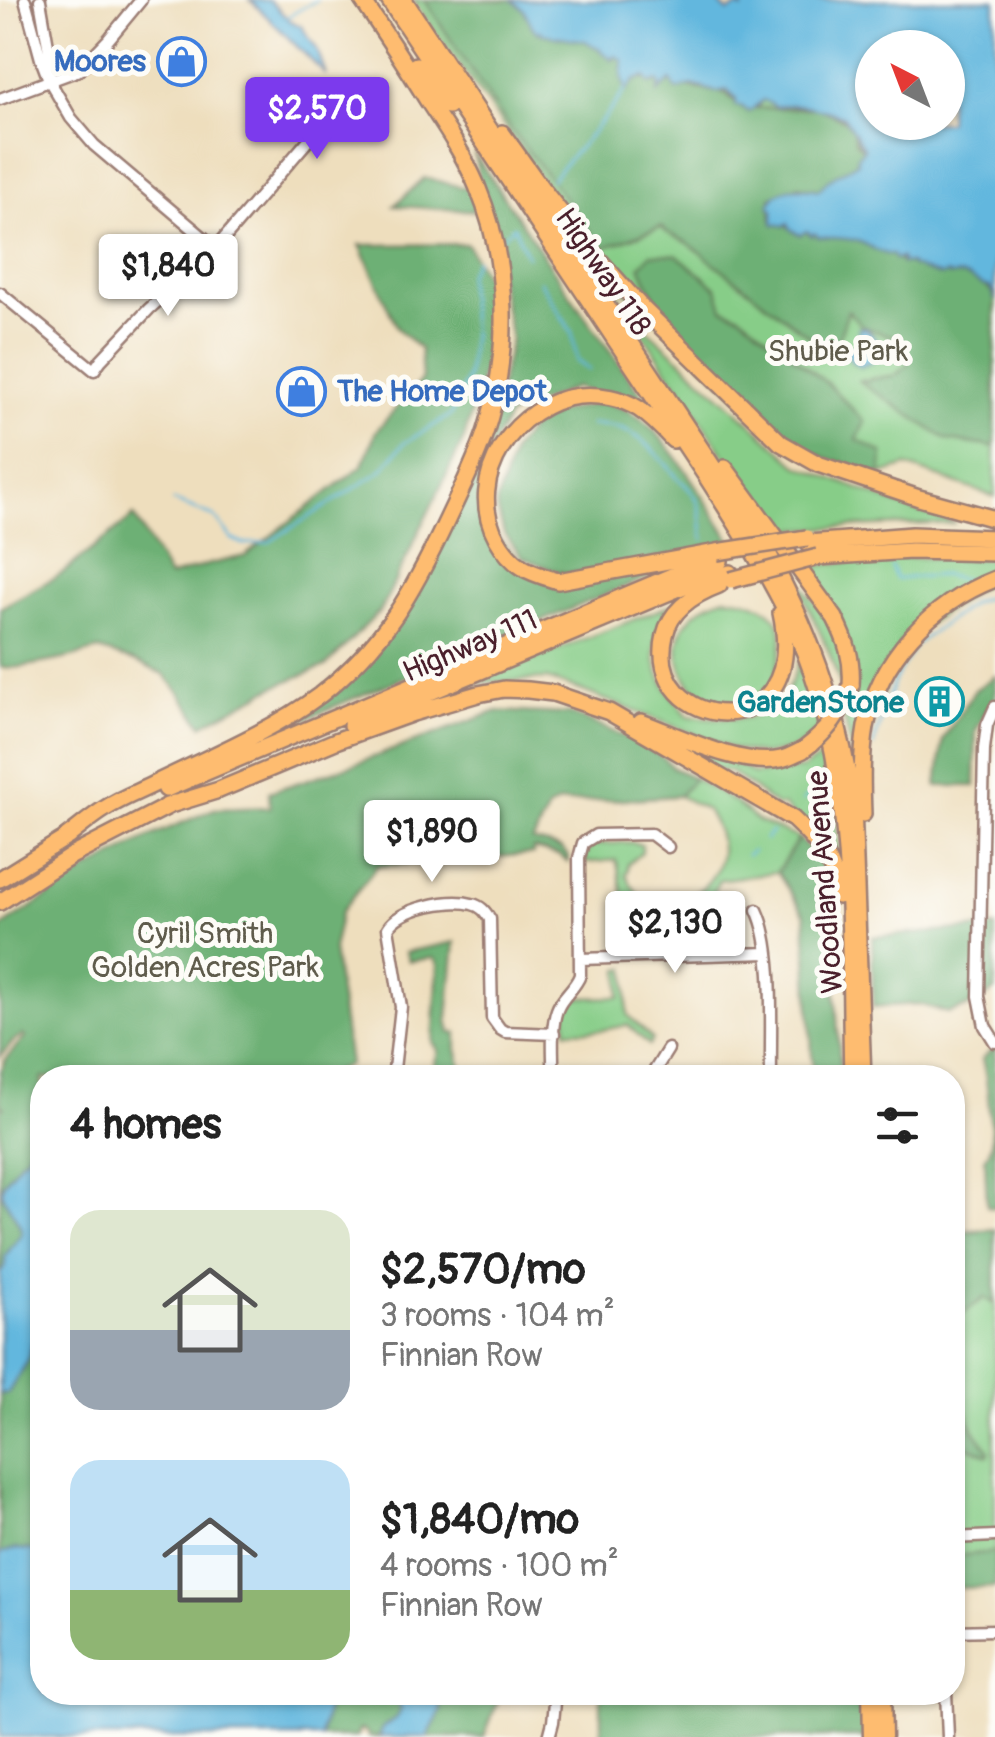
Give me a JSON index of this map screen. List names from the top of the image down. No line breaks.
{"streets":{"highway":["Highway 118","Highway 111","Woodland Avenue"]},"crossings":[["Highway 118","Woodland Avenue"]],"parks":["Shubie Park","Cyril Smith Golden Acres Park"],"places":{"shop":["Moores","The Home Depot"],"building":["GardenStone"]},"north":"top left","page":{"price":["$2,570","$1,840","$1,890","$2,130"],"heading":"4 homes","list":[{"name":"$2,570/mo","note":"3 rooms · 104 m² · Finnian Row"},{"name":"$1,840/mo","note":"4 rooms · 100 m² · Finnian Row"}]}}
